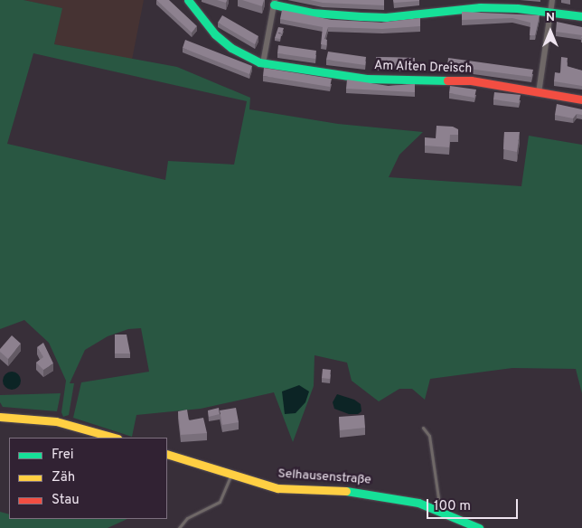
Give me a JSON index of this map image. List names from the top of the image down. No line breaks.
{"streets":{"street":["Am Alten Dreisch","Selhausenstraße"]},"legend":["Frei","Zäh","Stau"],"scale_bar":"100 m","north":"top"}
